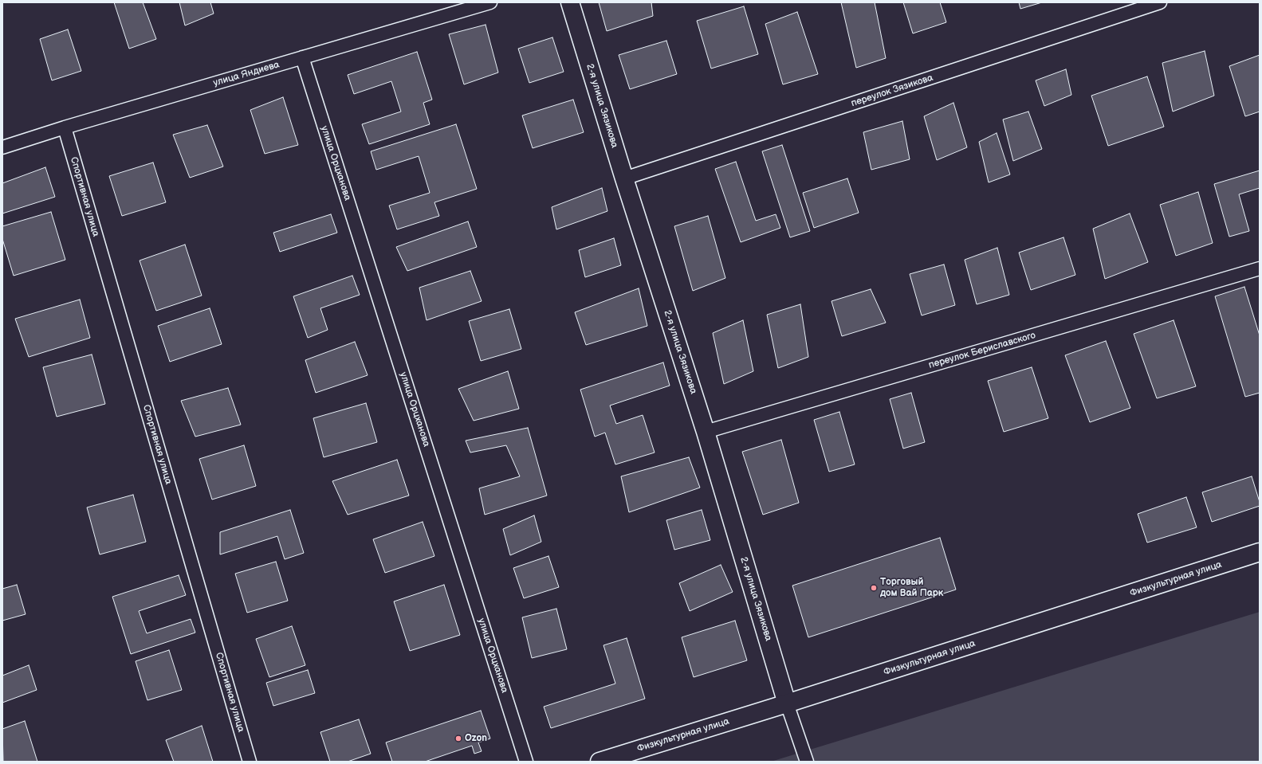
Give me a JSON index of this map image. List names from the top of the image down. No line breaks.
{"streets":{"street":["2-я улица Зязикова","Физкультурная улица"],"lane":["улица Яндиева","переулок Зязикова","улица Орцханова","Спортивная улица","переулок Бериславского"]},"crossings":[["улица Яндиева","улица Орцханова"],["улица Яндиева","Спортивная улица"],["переулок Зязикова","2-я улица Зязикова"],["2-я улица Зязикова","переулок Бериславского"],["2-я улица Зязикова","Физкультурная улица"]],"places":["Торговый дом Вай Парк","Ozon"]}
